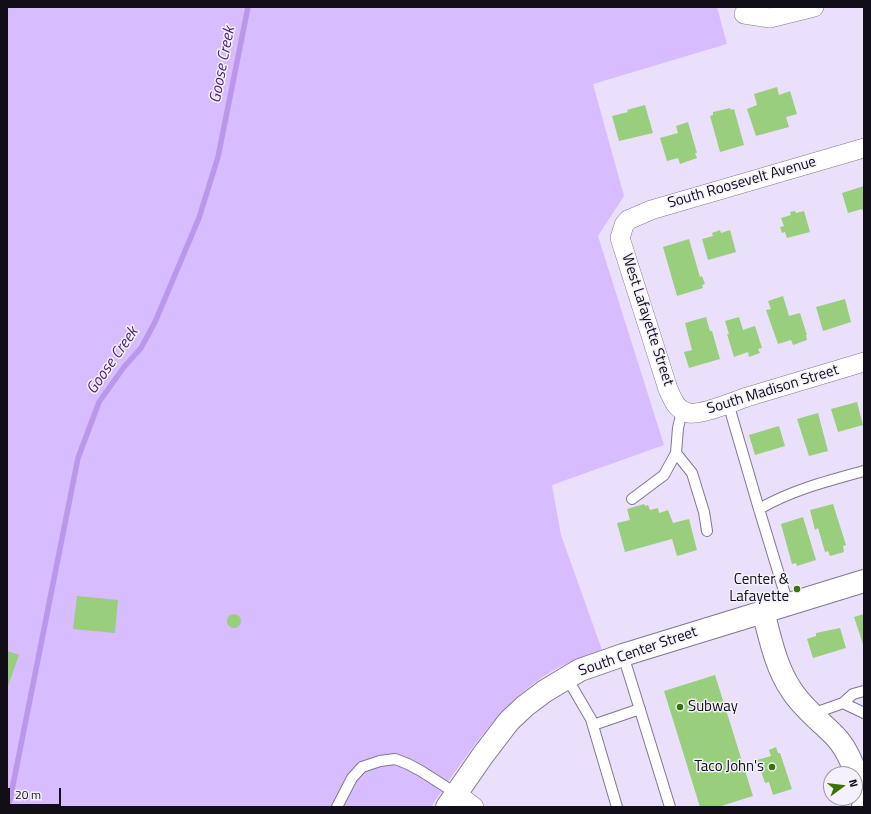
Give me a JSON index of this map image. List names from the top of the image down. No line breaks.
{"streets":{"main road":["South Center Street"],"street":["South Roosevelt Avenue","West Lafayette Street","South Madison Street"]},"crossings":[["South Roosevelt Avenue","West Lafayette Street"],["West Lafayette Street","South Madison Street"]],"water":["Goose Creek"],"places":["Center & Lafayette","Subway","Taco John's"],"scale_bar":"20 m","north":"right"}
